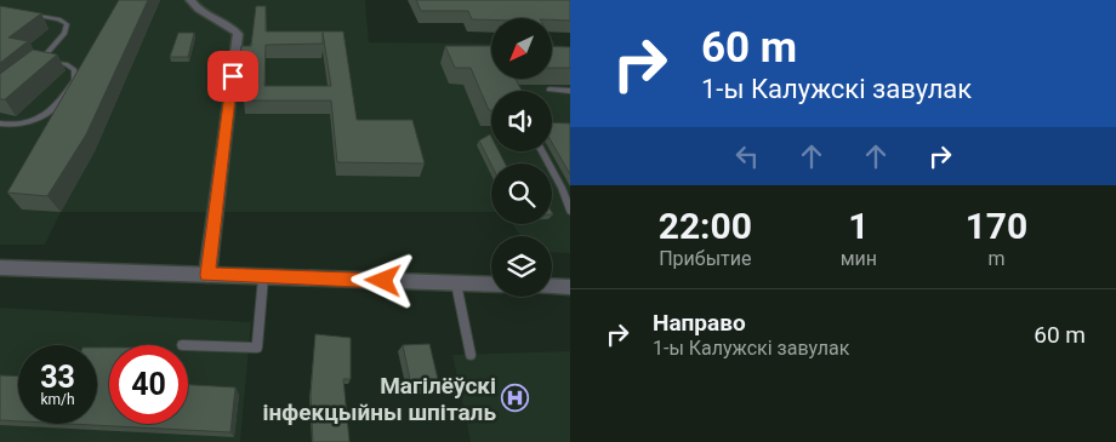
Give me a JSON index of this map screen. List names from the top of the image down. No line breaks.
{"places":{"hospital":["Магілёўскі інфекцыйны шпіталь"]},"north":"bottom left","page":{"turn":["60 m","1-ы Калужскі завулак"],"eta":["22:00","Прибытие","1","мин","170","m"],"list":[{"name":"Направо","note":"1-ы Калужскі завулак","value":"60 m"}],"speed":"33 km/h","limit":"40"}}
